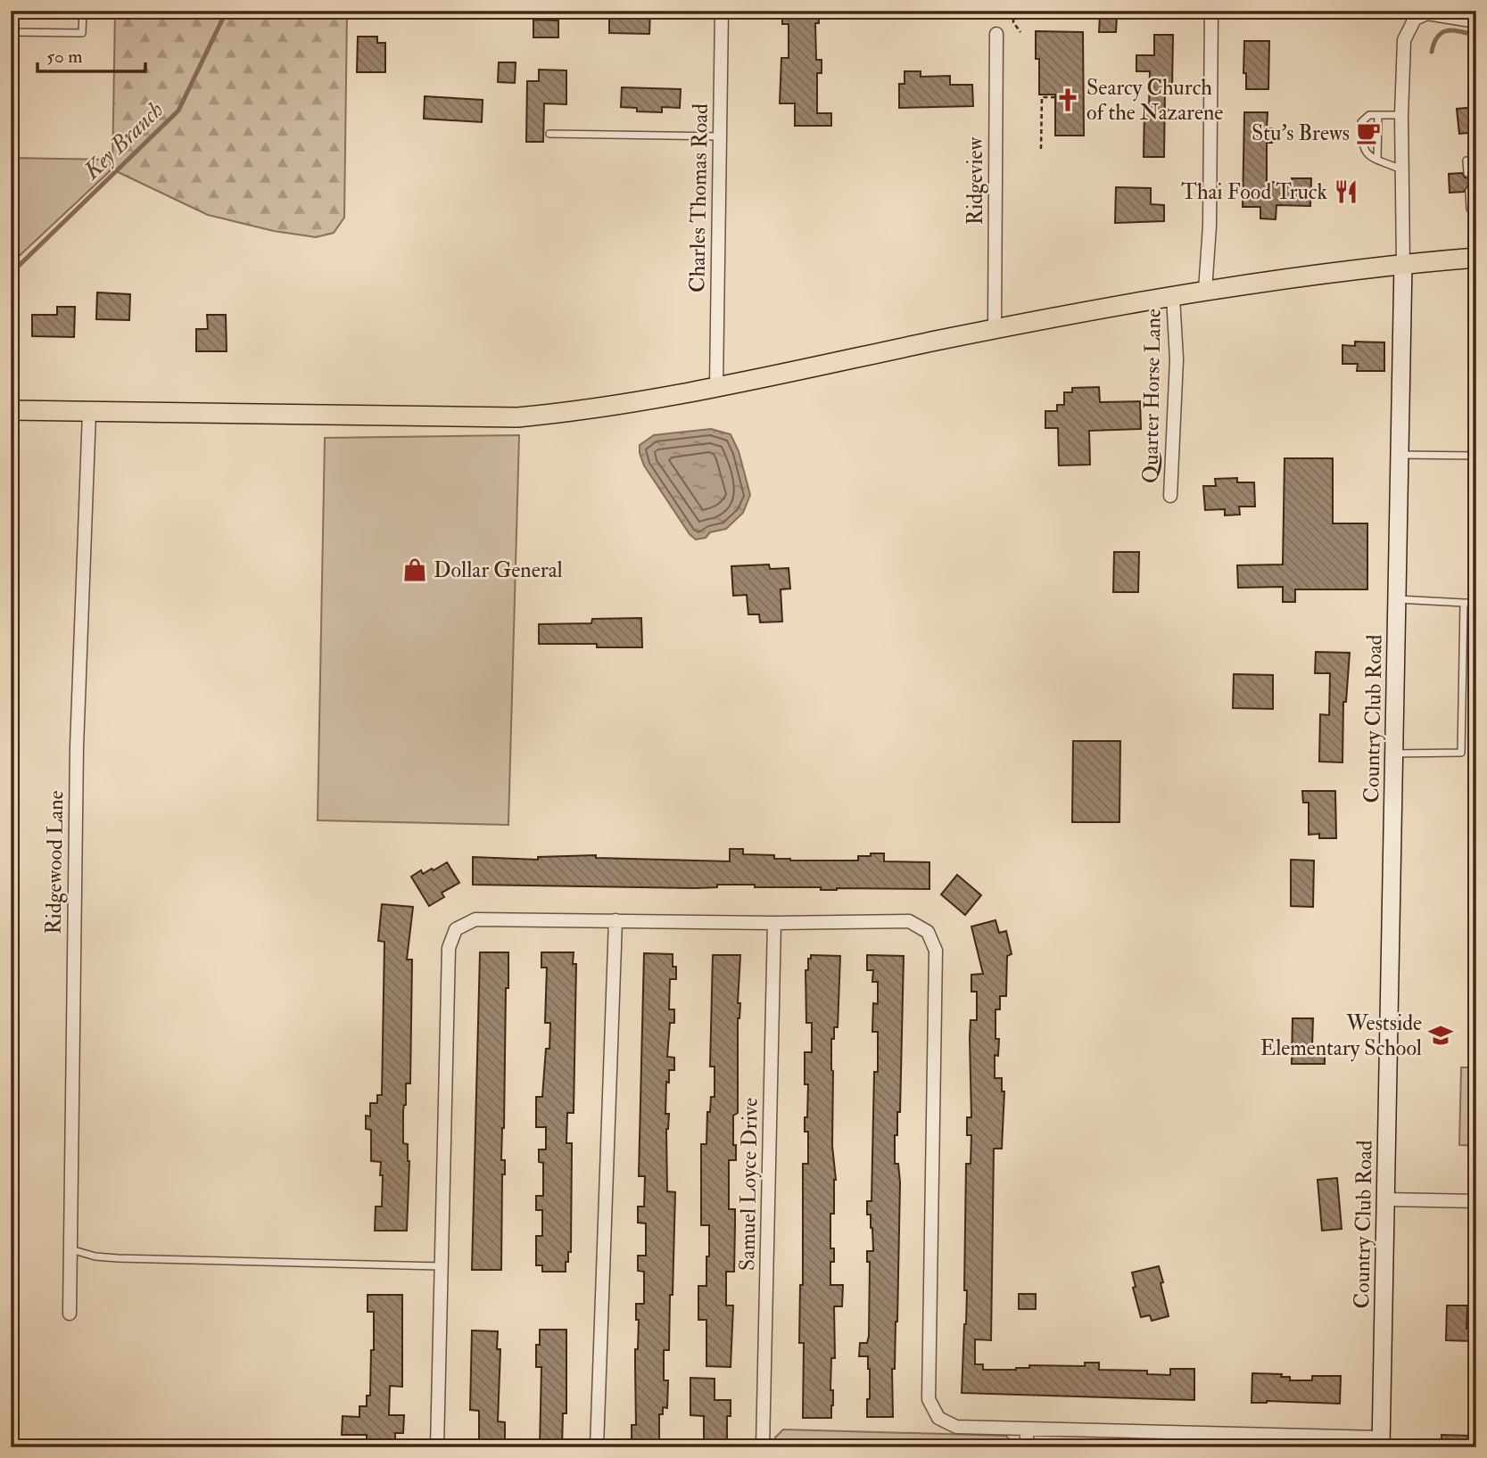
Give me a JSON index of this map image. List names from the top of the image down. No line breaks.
{"streets":{"street":["Ridgeview","Charles Thomas Road","Quarter Horse Lane","Country Club Road","Ridgewood Lane","Samuel Loyce Drive"]},"water":["Key Branch"],"places":{"church":["Searcy Church of the Nazarene"],"cafe":["Stu's Brews"],"restaurant":["Thai Food Truck"],"shop":["Dollar General"],"school or university":["Westside Elementary School"]},"scale_bar":"50 m"}
